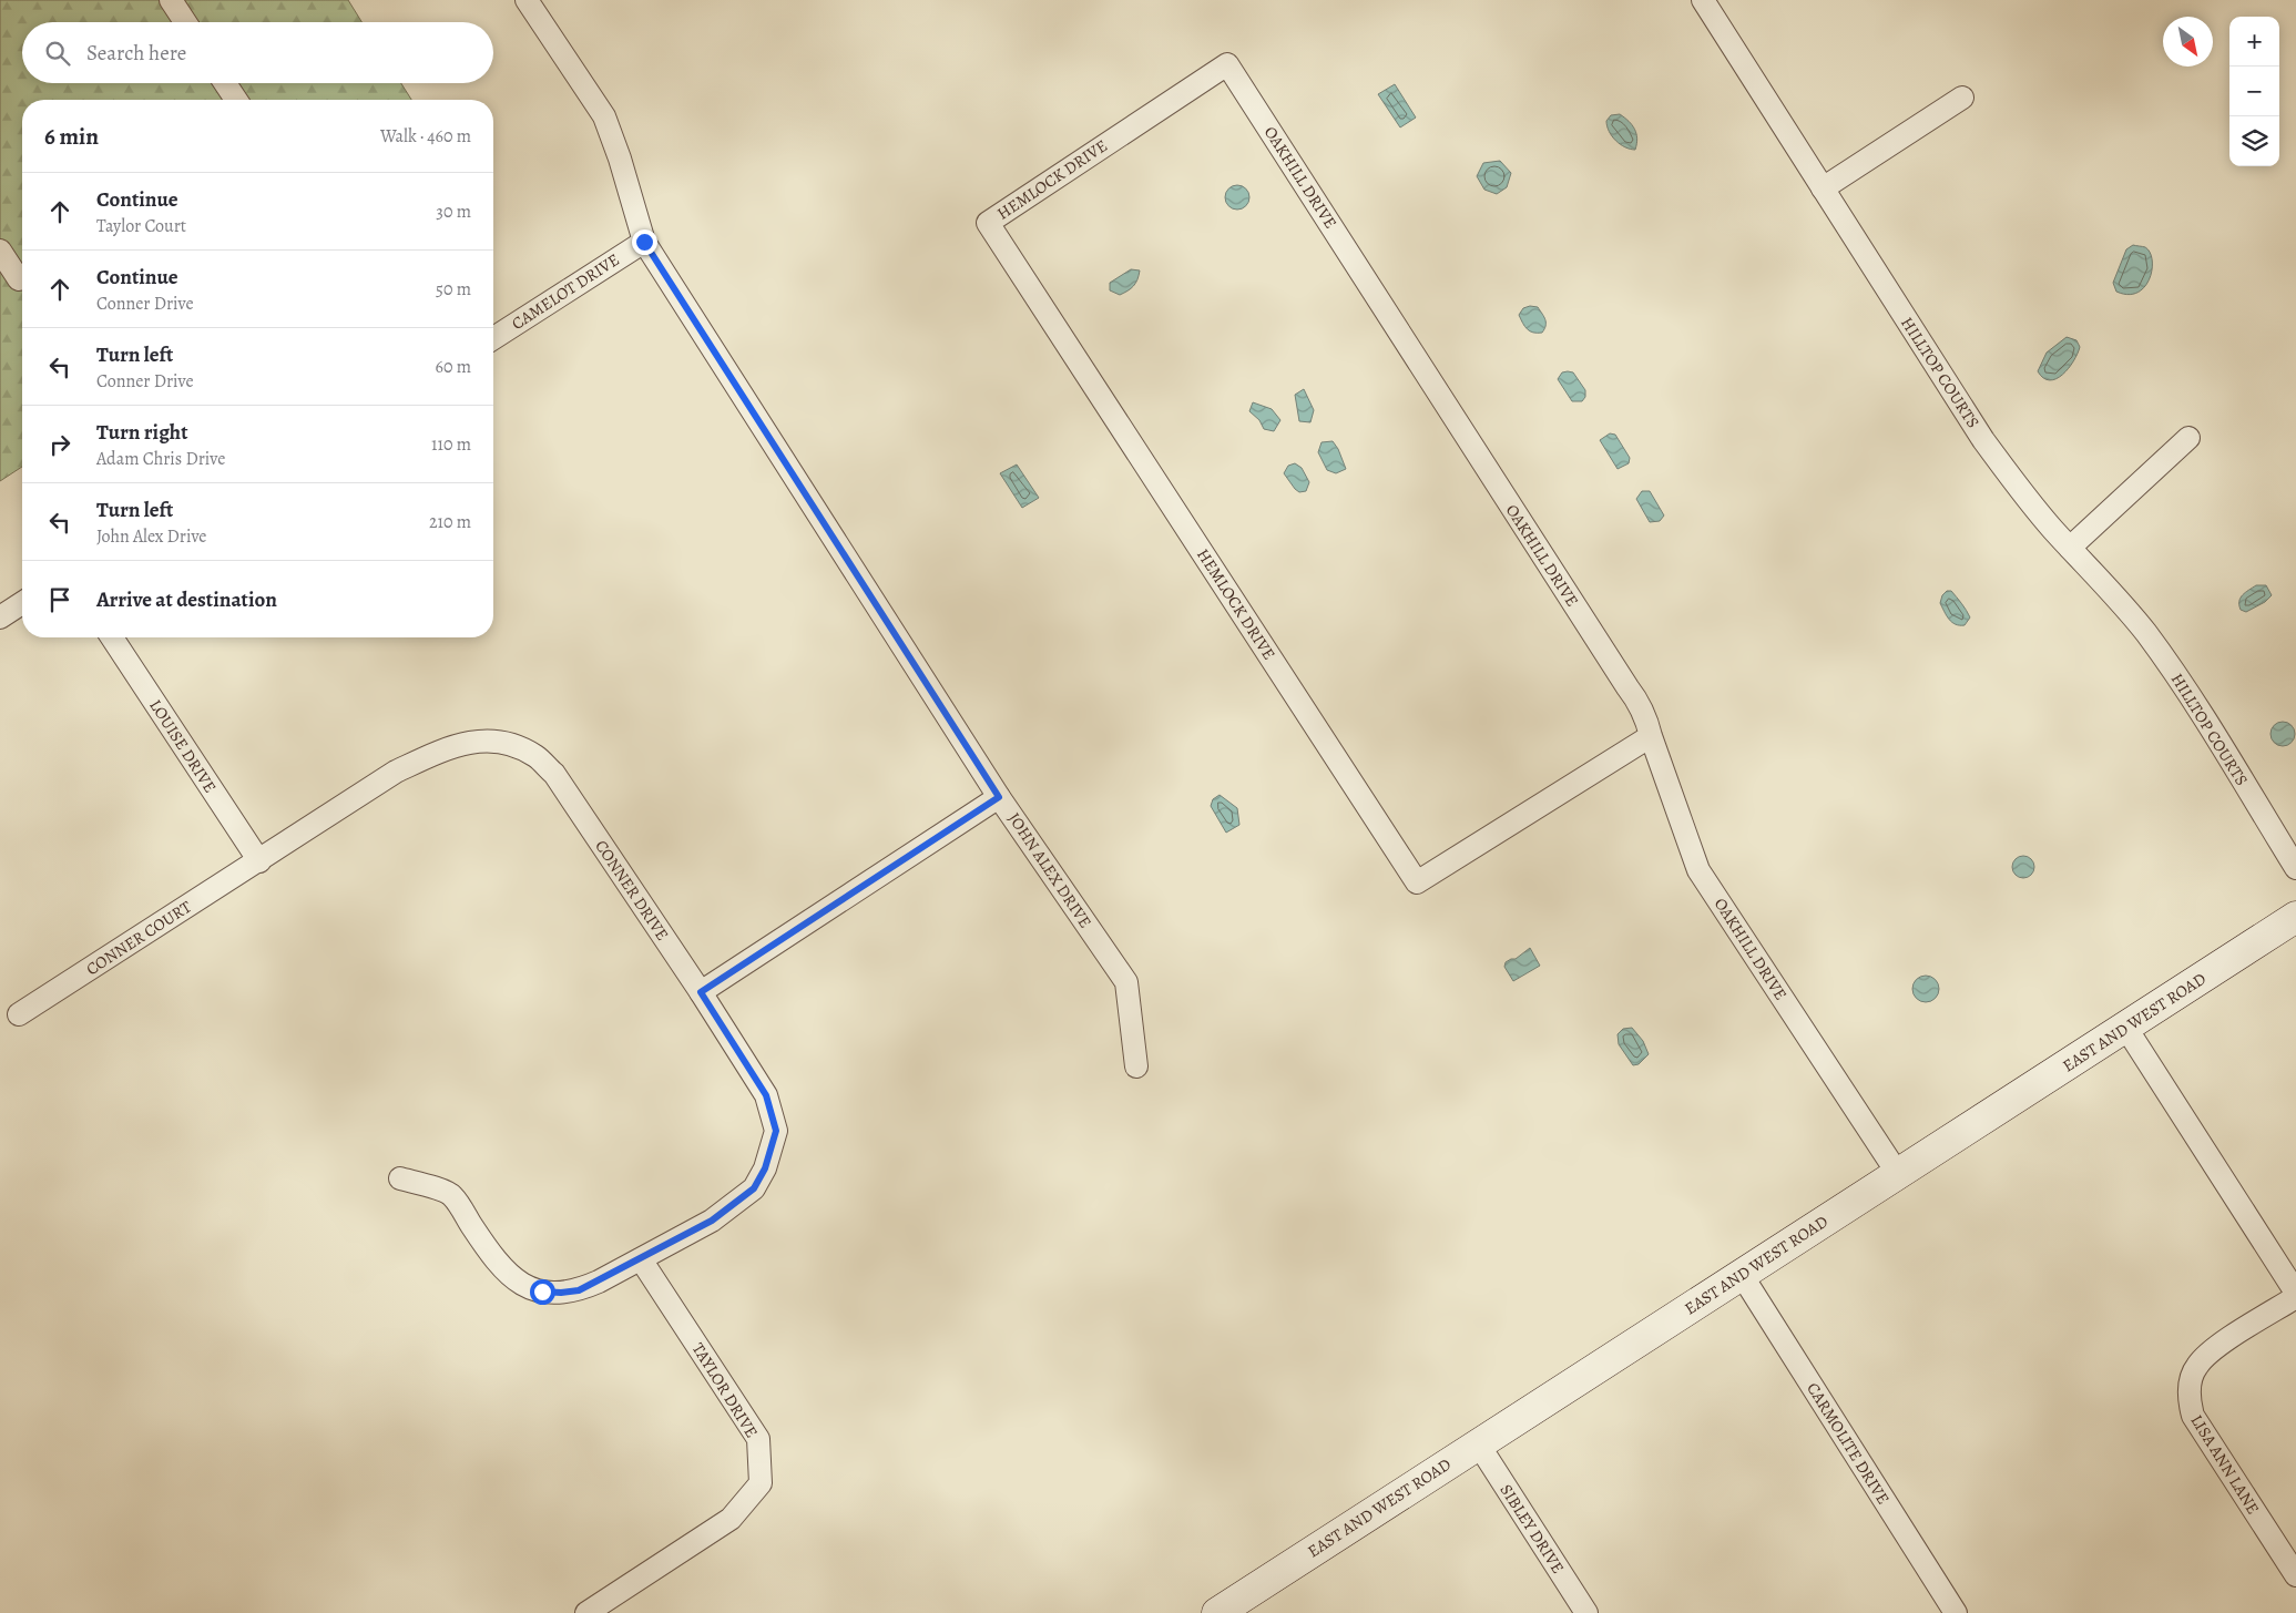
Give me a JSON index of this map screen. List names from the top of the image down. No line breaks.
{"streets":{"street":["OAKHILL DRIVE","HEMLOCK DRIVE","CAMELOT DRIVE","HILLTOP COURTS","LOUISE DRIVE","JOHN ALEX DRIVE","CONNER DRIVE","CONNER COURT","EAST AND WEST ROAD","TAYLOR DRIVE","CARMOLITE DRIVE","LISA ANN LANE","SIBLEY DRIVE"]},"crossings":[["OAKHILL DRIVE","HEMLOCK DRIVE"],["OAKHILL DRIVE","EAST AND WEST ROAD"],["CAMELOT DRIVE","JOHN ALEX DRIVE"],["LOUISE DRIVE","CONNER DRIVE"],["LOUISE DRIVE","CONNER COURT"],["CONNER DRIVE","CONNER COURT"],["CONNER DRIVE","TAYLOR DRIVE"],["EAST AND WEST ROAD","CARMOLITE DRIVE"],["EAST AND WEST ROAD","SIBLEY DRIVE"]],"north":"bottom right","page":{"map_buttons":["+","−"],"search":"Search here","heading":["6 min","Walk · 460 m"],"list":[["Continue","Taylor Court","30 m"],["Continue","Conner Drive","50 m"],["Turn left","Conner Drive","60 m"],["Turn right","Adam Chris Drive","110 m"],["Turn left","John Alex Drive","210 m"],"Arrive at destination"]}}
